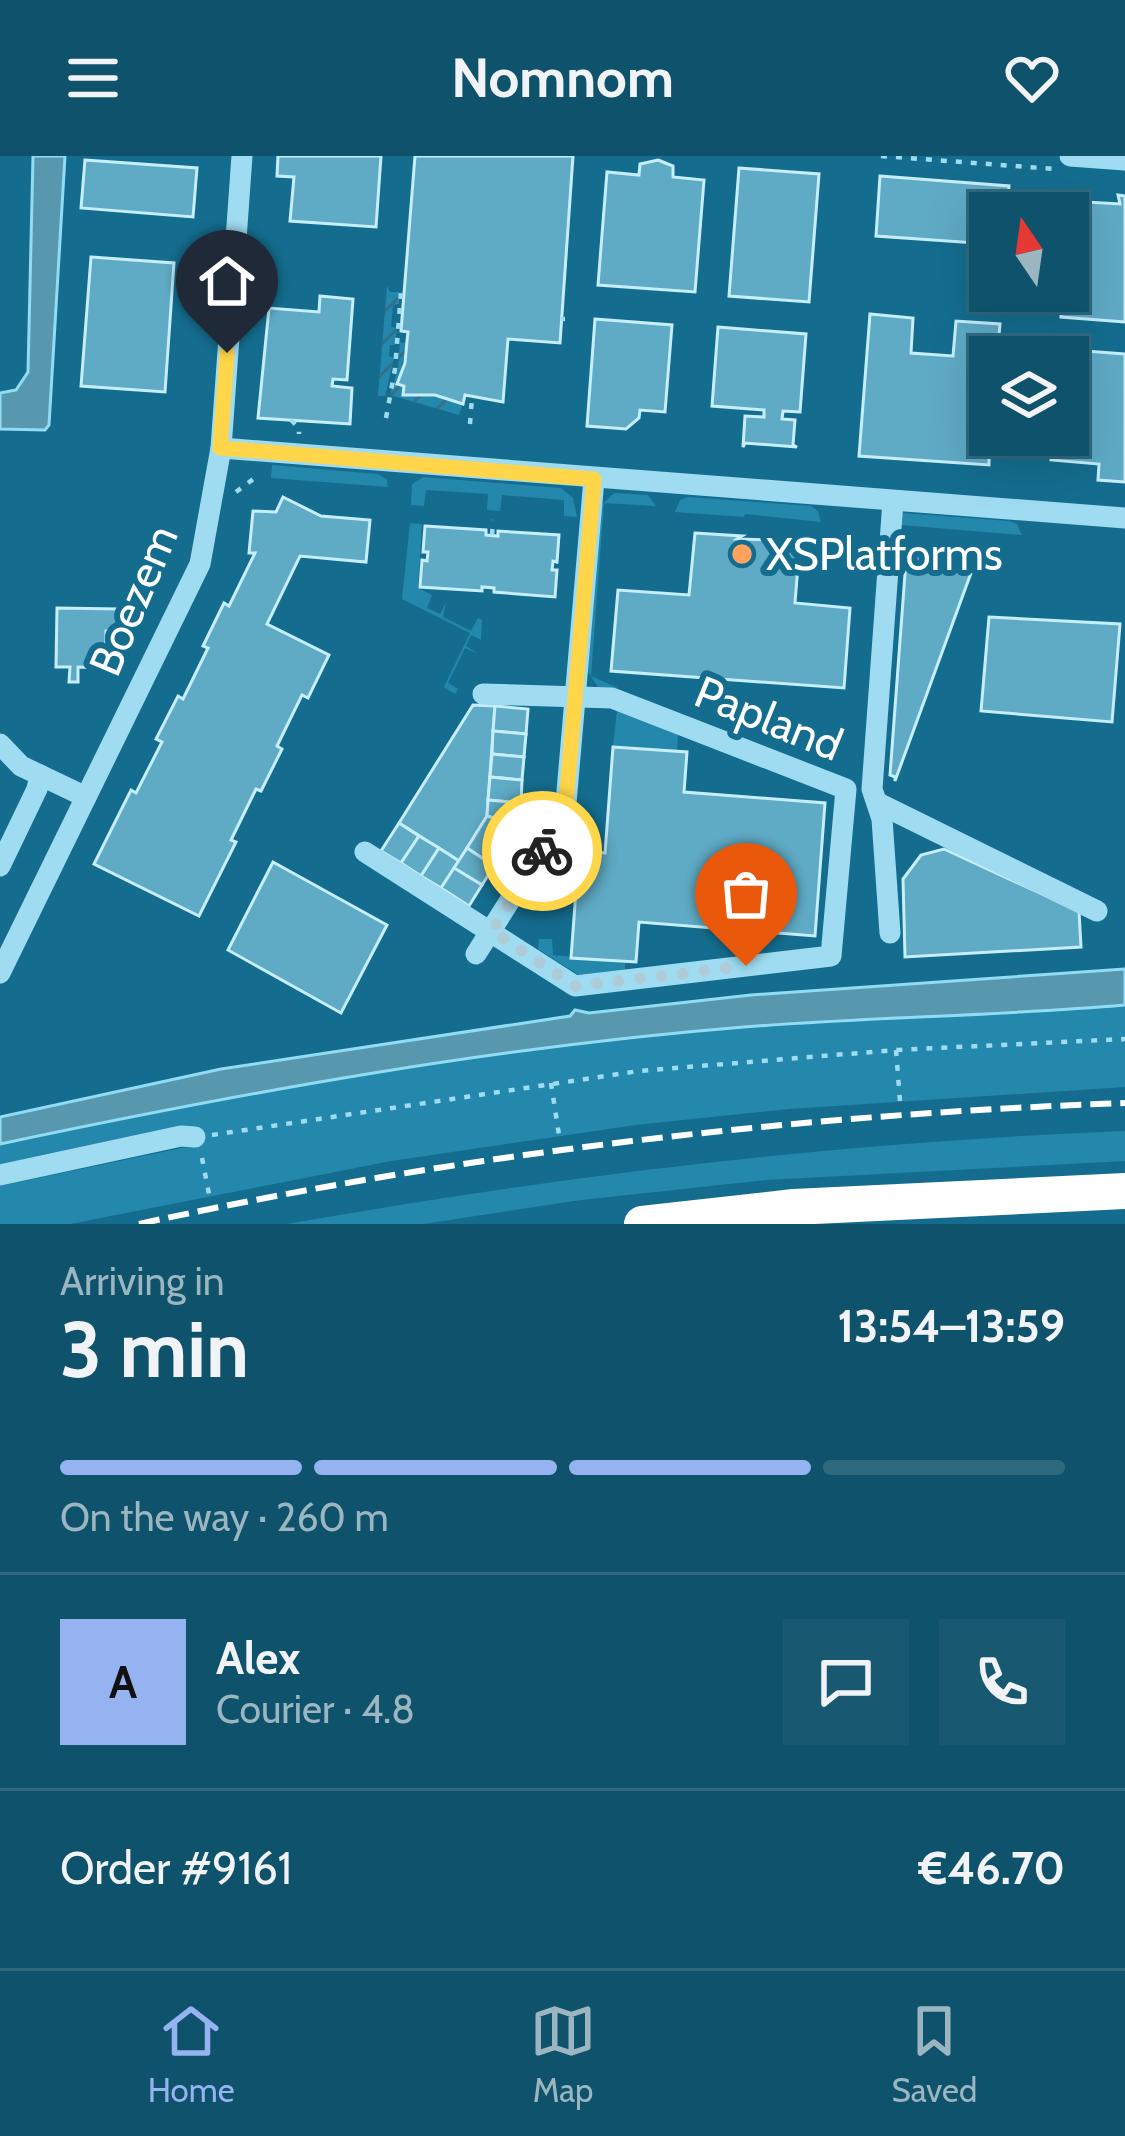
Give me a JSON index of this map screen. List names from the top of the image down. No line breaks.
{"streets":{"street":["Boezem","Papland"]},"places":["XSPlatforms"],"north":"top","page":{"header":"Nomnom","heading":["3 min","Arriving in","13:54–13:59"],"panel":["Alex","Courier · 4.8","Order #9161","€46.70"],"bar":"On the way · 260 m","round":"A","tabs":["Home","Map","Saved"]}}
